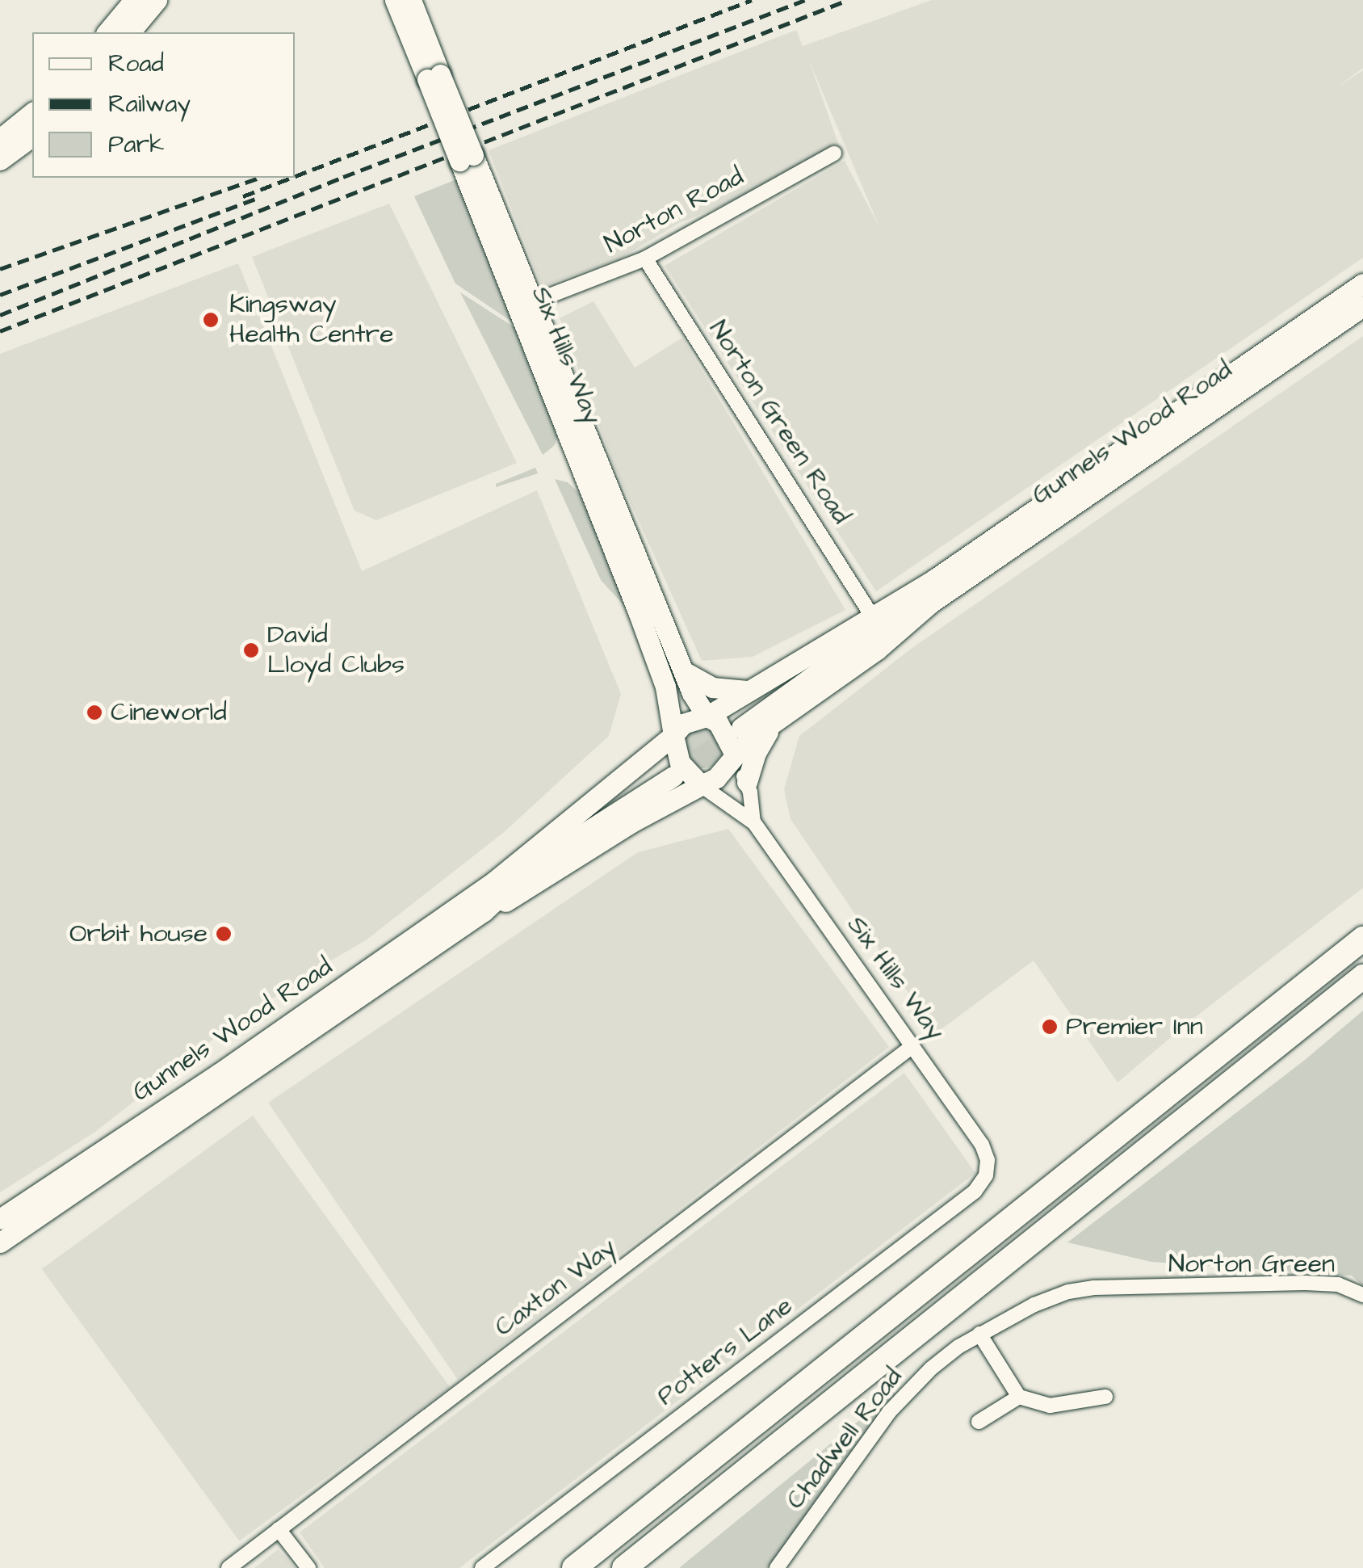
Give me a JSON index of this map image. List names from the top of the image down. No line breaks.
{"streets":{"main road":["Six Hills Way","Gunnels Wood Road"],"street":["Norton Road","Norton Green Road","Norton Green","Caxton Way","Potters Lane","Chadwell Road"]},"crossings":[["Norton Road","Six Hills Way"],["Norton Road","Norton Green Road"],["Six Hills Way","Gunnels Wood Road"],["Six Hills Way","Caxton Way"],["Six Hills Way","Potters Lane"],["Norton Green Road","Gunnels Wood Road"],["Norton Green","Chadwell Road"]],"places":["Kingsway Health Centre","David Lloyd Clubs","Cineworld","Orbit house","Premier Inn"],"legend":["Road","Railway","Park"]}
